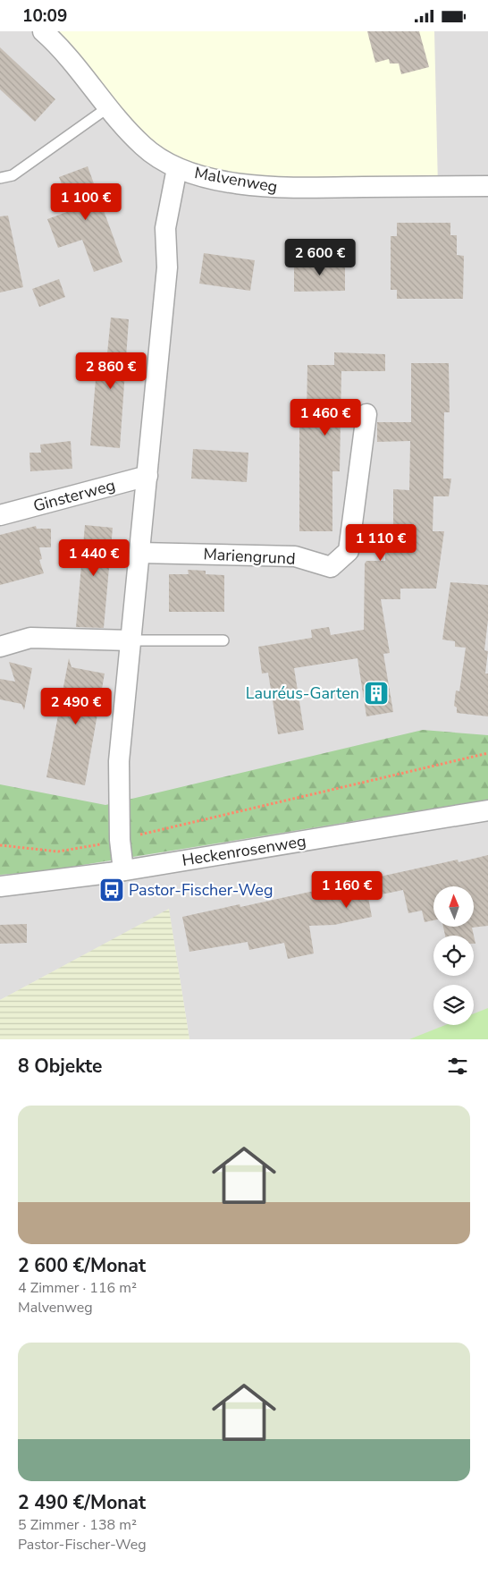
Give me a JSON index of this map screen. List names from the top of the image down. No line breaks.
{"streets":{"street":["Malvenweg","Ginsterweg","Mariengrund","Heckenrosenweg"]},"places":{"building":["Lauréus-Garten"],"bus stop":["Pastor-Fischer-Weg"]},"north":"top","page":{"status":"10:09","price":["1 100 €","2 600 €","2 860 €","1 460 €","1 110 €","1 440 €","2 490 €","1 160 €"],"heading":"8 Objekte","list":[{"name":"2 600 €/Monat","note":"4 Zimmer · 116 m² · Malvenweg"},{"name":"2 490 €/Monat","note":"5 Zimmer · 138 m² · Pastor-Fischer-Weg"}]}}
